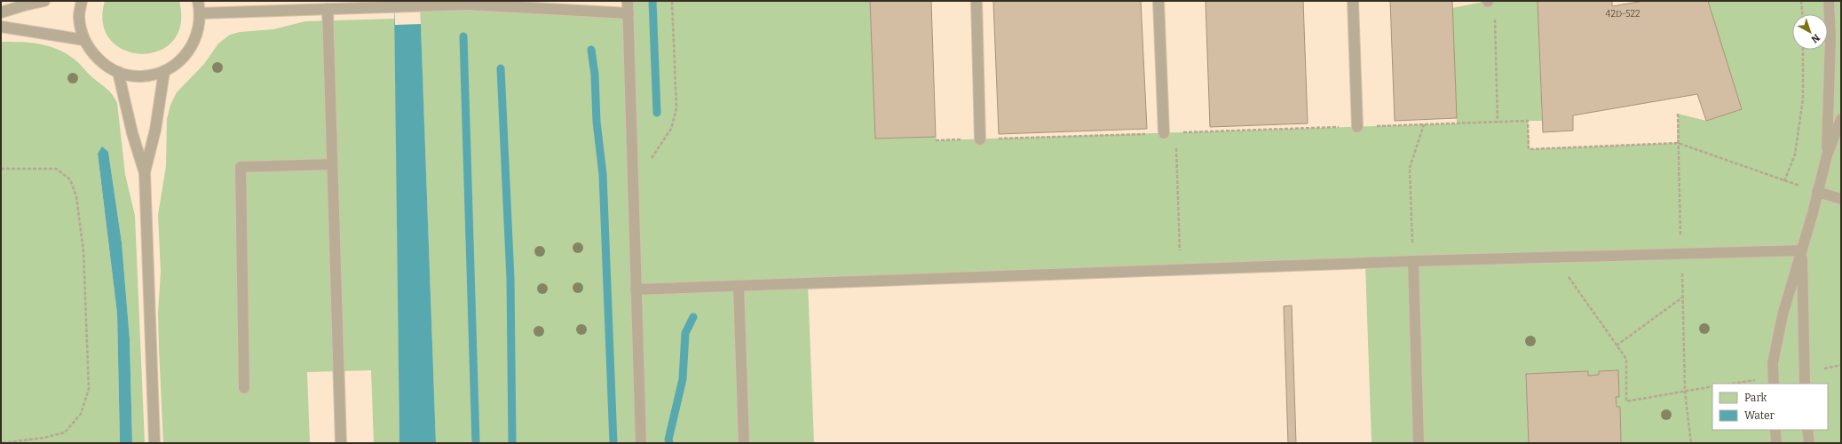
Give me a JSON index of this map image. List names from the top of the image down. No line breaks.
{"house_numbers":["42D-522"],"legend":["Park","Water"],"north":"bottom right"}
